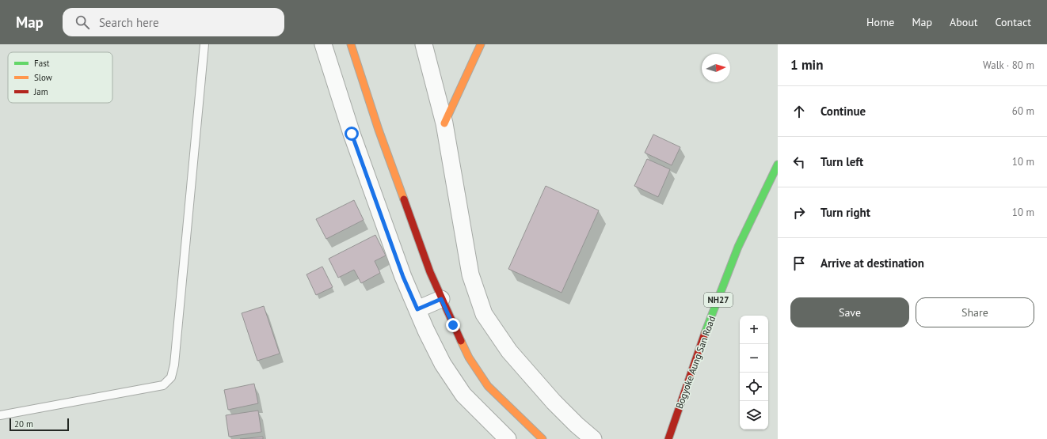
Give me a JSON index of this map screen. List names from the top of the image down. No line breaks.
{"streets":{"main road":["NH27","Bogyoke Aung San Road"]},"legend":["Fast","Slow","Jam"],"scale_bar":"20 m","north":"right","page":{"header":"Map","search":"Search here","nav":["Home","Map","About","Contact"],"heading":["1 min","Walk · 80 m"],"list":[["Continue","60 m"],["Turn left","10 m"],["Turn right","10 m"],"Arrive at destination"],"buttons":["Save","Share"],"map_buttons":["+","−"],"scale":"20 m"}}
